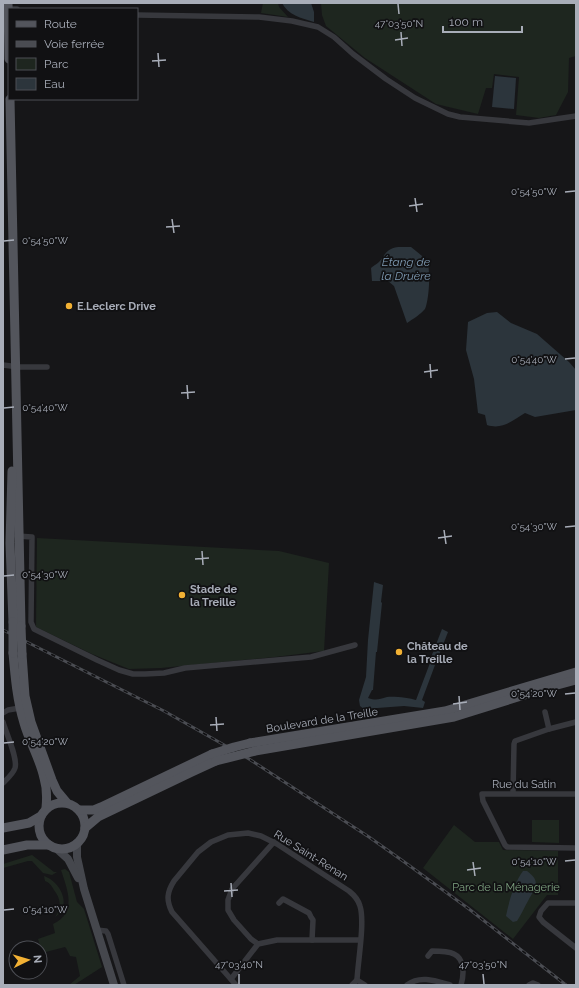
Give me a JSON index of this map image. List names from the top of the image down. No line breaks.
{"streets":{"main road":["Boulevard de la Treille"],"street":["Rue du Satin","Rue Saint-Renan"]},"water":["Étang de la Druère"],"parks":["Parc de la Ménagerie"],"places":["E.Leclerc Drive","Stade de la Treille","Château de la Treille"],"legend":["Route","Voie ferrée","Parc","Eau"],"scale_bar":"100 m","north":"right","coordinates":["47°03'50\"N","0°54'50\"W","0°54'40\"W","0°54'30\"W","0°54'20\"W","0°54'10\"W","47°03'40\"N"]}
